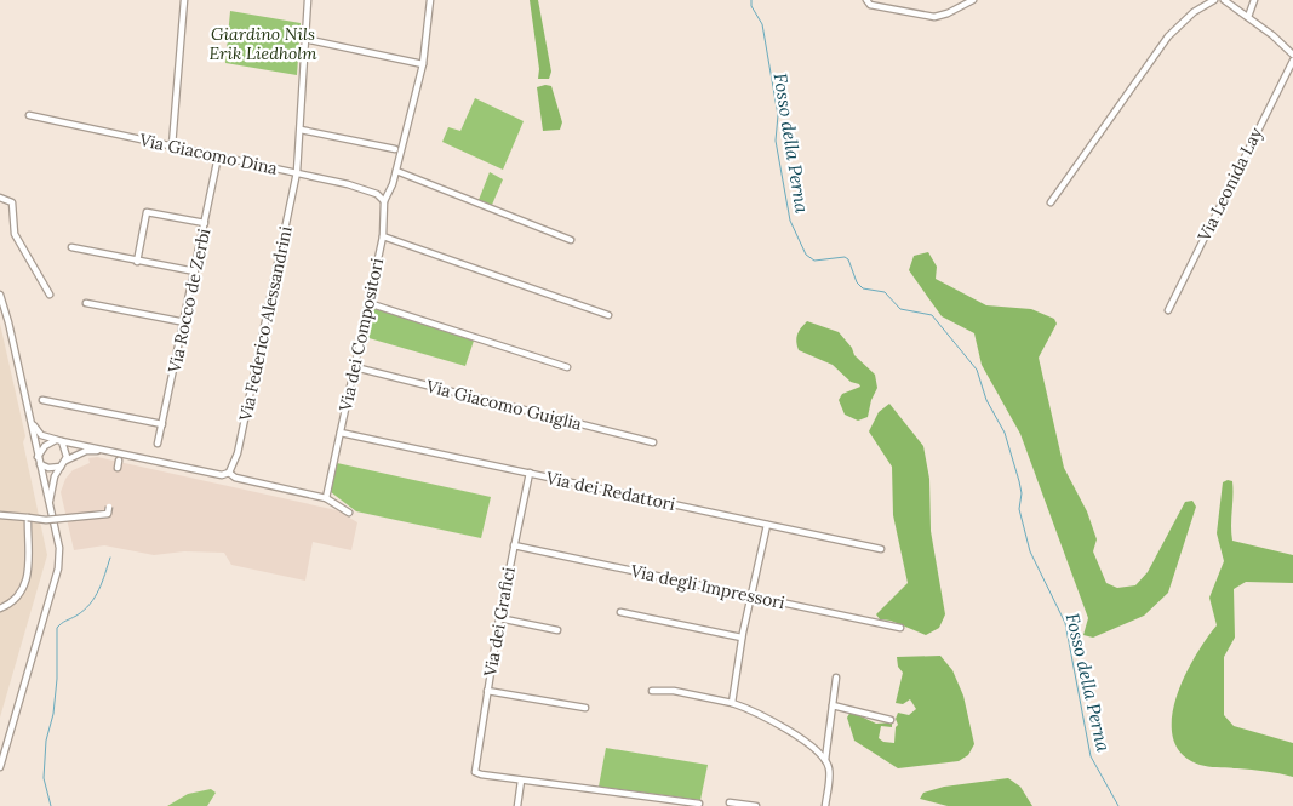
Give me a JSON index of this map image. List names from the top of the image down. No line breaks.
{"streets":{"street":["Via Giacomo Dina","Via Leonida Lay","Via Rocco de Zerbi","Via Federico Alessandrini","Via dei Compositori","Via Giacomo Guiglia","Via dei Redattori","Via degli Impressori","Via dei Grafici"]},"crossings":[["Via Giacomo Dina","Via Rocco de Zerbi"],["Via Giacomo Dina","Via Federico Alessandrini"],["Via Giacomo Dina","Via dei Compositori"],["Via dei Compositori","Via Giacomo Guiglia"],["Via dei Compositori","Via dei Redattori"],["Via dei Redattori","Via dei Grafici"],["Via degli Impressori","Via dei Grafici"]],"water":["Fosso della Perna"],"parks":["Giardino Nils Erik Liedholm"]}
